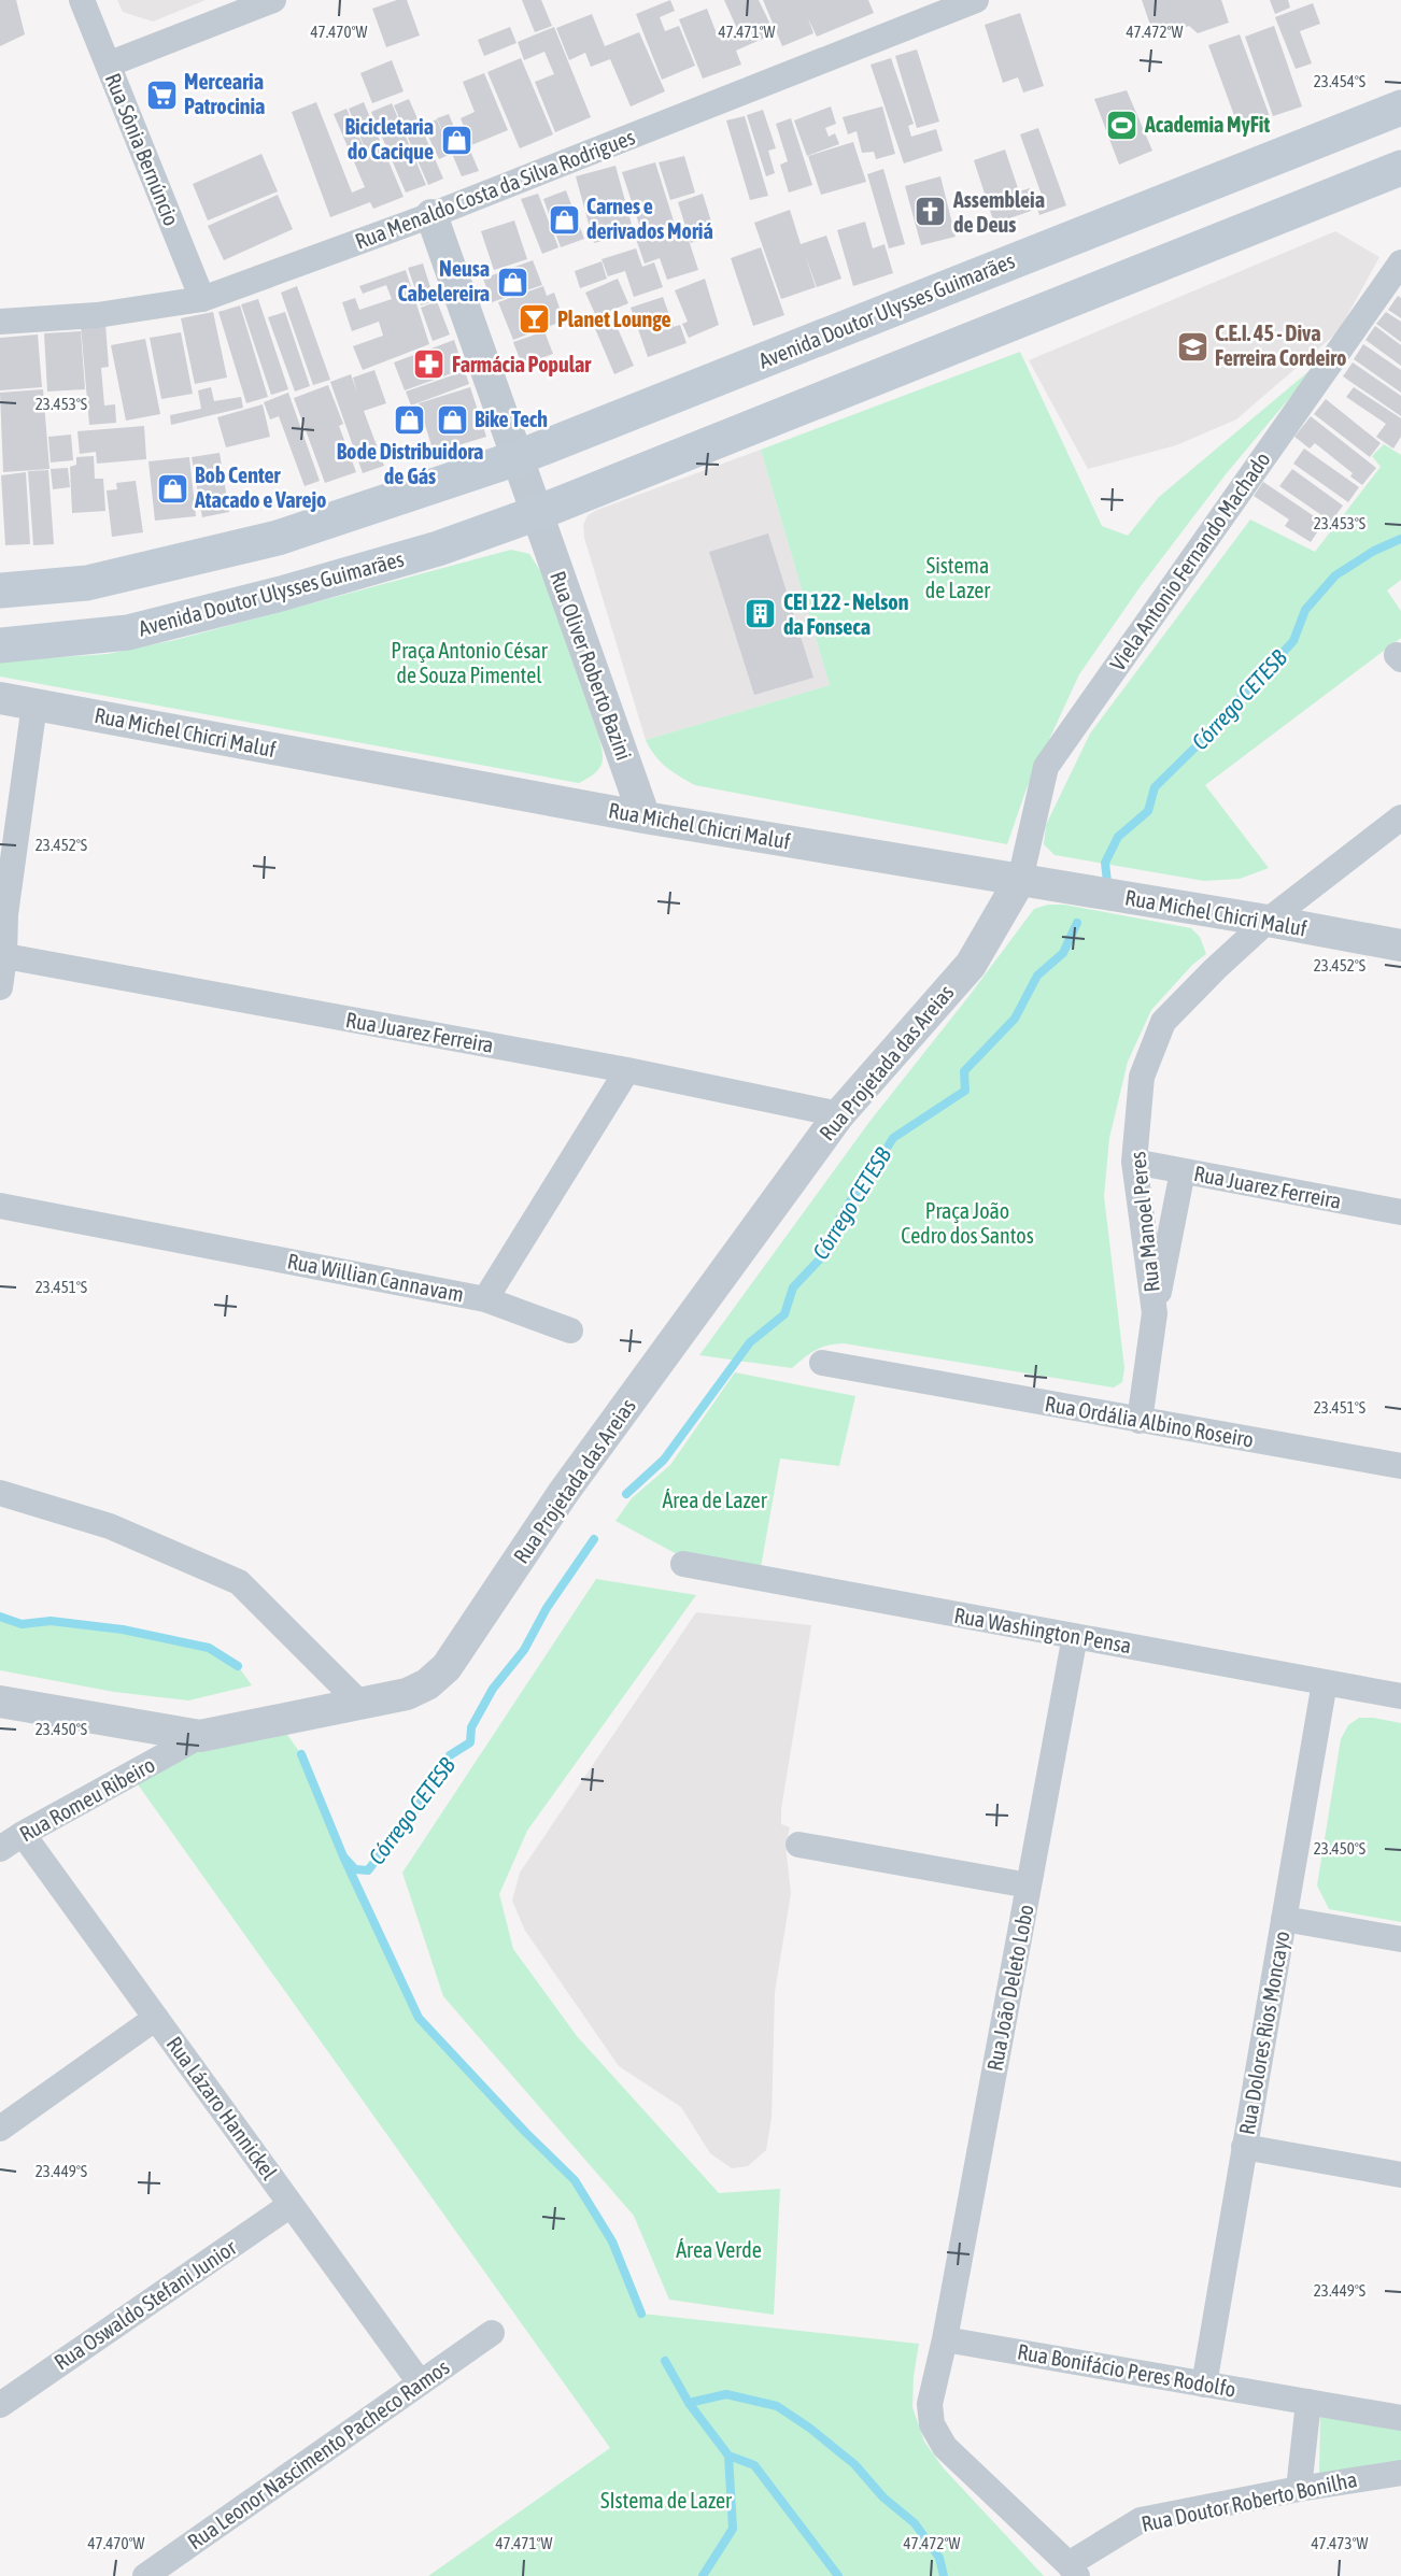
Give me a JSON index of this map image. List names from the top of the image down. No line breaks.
{"streets":{"main road":["Avenida Doutor Ulysses Guimarães"],"street":["Rua Sônia Bernúncio","Rua Menaldo Costa da Silva Rodrigues","Viela Antonio Fernando Machado","Rua Oliver Roberto Bazini","Rua Michel Chicri Maluf","Rua Juarez Ferreira","Rua Projetada das Areias","Rua Manoel Peres","Rua Willian Cannavam","Rua Ordália Albino Roseiro","Rua Washington Pensa","Rua Romeu Ribeiro","Rua João Deleto Lobo","Rua Dolores Rios Moncayo","Rua Lázaro Hannickel","Rua Oswaldo Stefani Junior","Rua Bonifácio Peres Rodolfo","Rua Leonor Nascimento Pacheco Ramos","Rua Doutor Roberto Bonilha"]},"crossings":[["Rua Sônia Bernúncio","Rua Menaldo Costa da Silva Rodrigues"],["Avenida Doutor Ulysses Guimarães","Rua Oliver Roberto Bazini"],["Viela Antonio Fernando Machado","Rua Michel Chicri Maluf"],["Viela Antonio Fernando Machado","Rua Projetada das Areias"],["Rua Oliver Roberto Bazini","Rua Michel Chicri Maluf"],["Rua Michel Chicri Maluf","Rua Projetada das Areias"],["Rua Michel Chicri Maluf","Rua Manoel Peres"],["Rua Juarez Ferreira","Rua Projetada das Areias"],["Rua Juarez Ferreira","Rua Manoel Peres"],["Rua Juarez Ferreira","Rua Willian Cannavam"],["Rua Projetada das Areias","Rua Romeu Ribeiro"],["Rua Manoel Peres","Rua Ordália Albino Roseiro"],["Rua Washington Pensa","Rua João Deleto Lobo"],["Rua Washington Pensa","Rua Dolores Rios Moncayo"],["Rua Romeu Ribeiro","Rua Lázaro Hannickel"],["Rua João Deleto Lobo","Rua Bonifácio Peres Rodolfo"],["Rua João Deleto Lobo","Rua Doutor Roberto Bonilha"],["Rua Dolores Rios Moncayo","Rua Bonifácio Peres Rodolfo"],["Rua Lázaro Hannickel","Rua Oswaldo Stefani Junior"],["Rua Lázaro Hannickel","Rua Leonor Nascimento Pacheco Ramos"]],"water":["Córrego CETESB"],"parks":["Sistema de Lazer","Praça Antonio César de Souza Pimentel","Praça João Cedro dos Santos","Área de Lazer","Área Verde","SIstema de Lazer"],"places":{"supermarket":["Mercearia Patrocinia"],"sports":["Academia MyFit"],"shop":["Bicicletaria do Cacique","Carnes e derivados Moriá","Neusa Cabelereira","Bode Distribuidora de Gás","Bike Tech","Bob Center Atacado e Varejo"],"church":["Assembleia de Deus"],"bar":["Planet Lounge"],"school or university":["C.E.I. 45 - Diva Ferreira Cordeiro"],"pharmacy":["Farmácia Popular"],"building":["CEI 122 - Nelson da Fonseca"]},"coordinates":["47.470°W","47.471°W","47.472°W","23.454°S","23.453°S","23.452°S","23.451°S","23.450°S","23.449°S","47.473°W"]}
